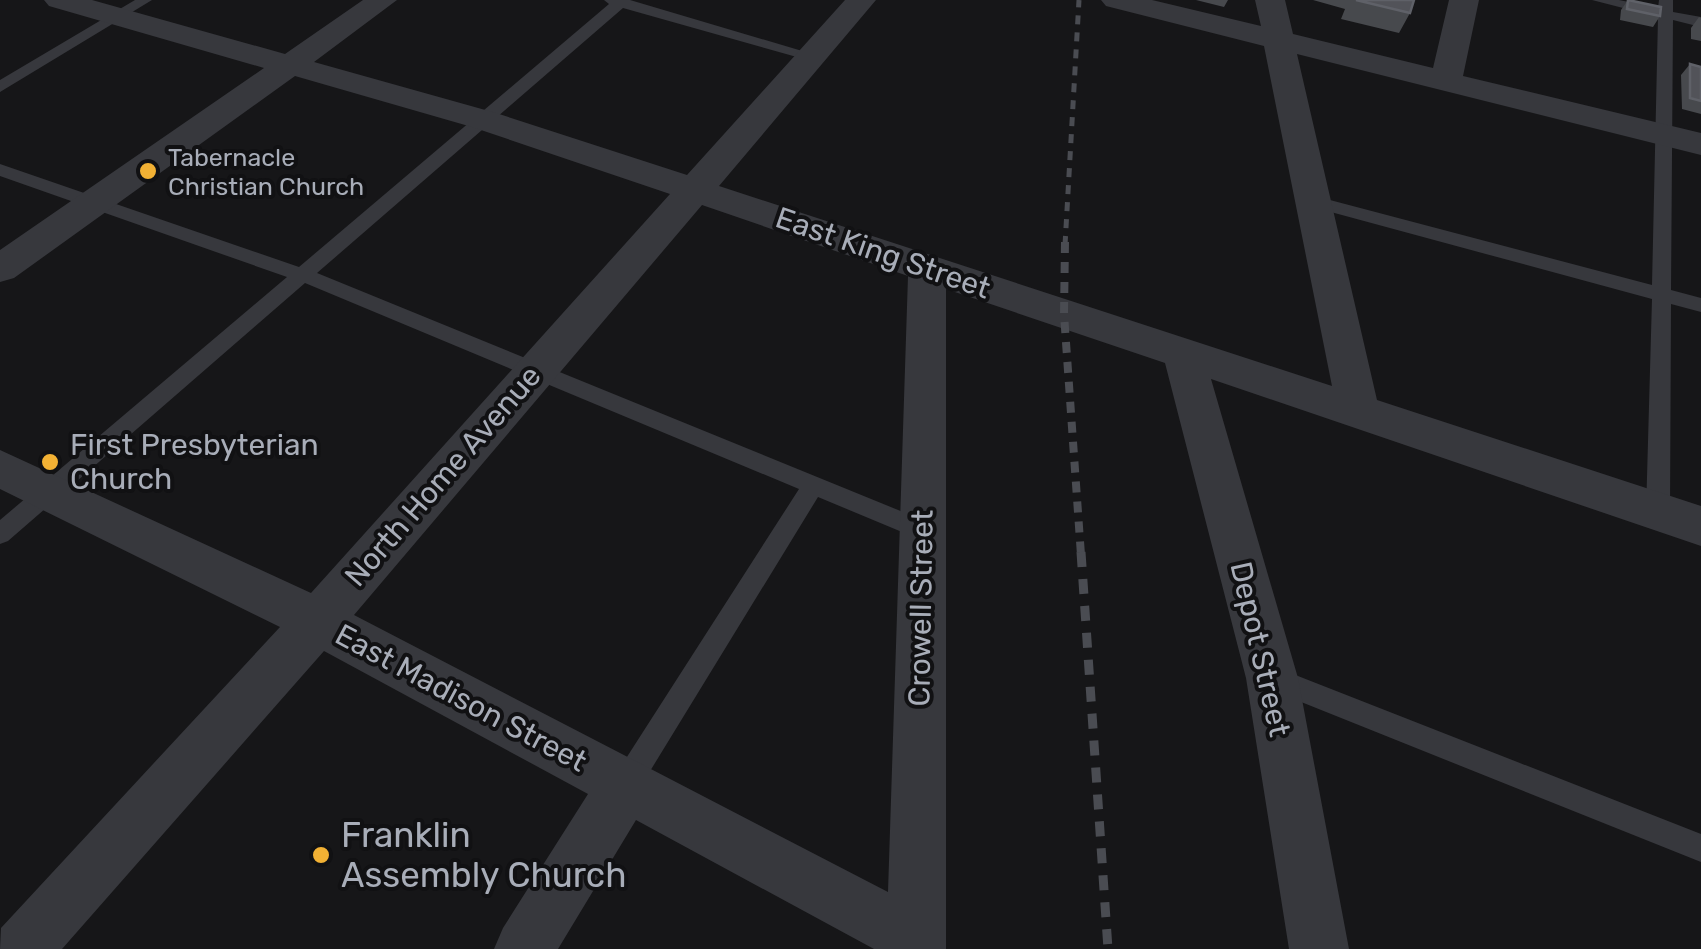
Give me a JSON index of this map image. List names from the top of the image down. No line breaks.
{"streets":{"street":["East King Street","North Home Avenue","Crowell Street","Depot Street","East Madison Street"]},"crossings":[["East King Street","North Home Avenue"],["East King Street","Crowell Street"],["East King Street","Depot Street"],["North Home Avenue","East Madison Street"],["Crowell Street","East Madison Street"]],"places":["Tabernacle Christian Church","First Presbyterian Church","Franklin Assembly Church"]}
